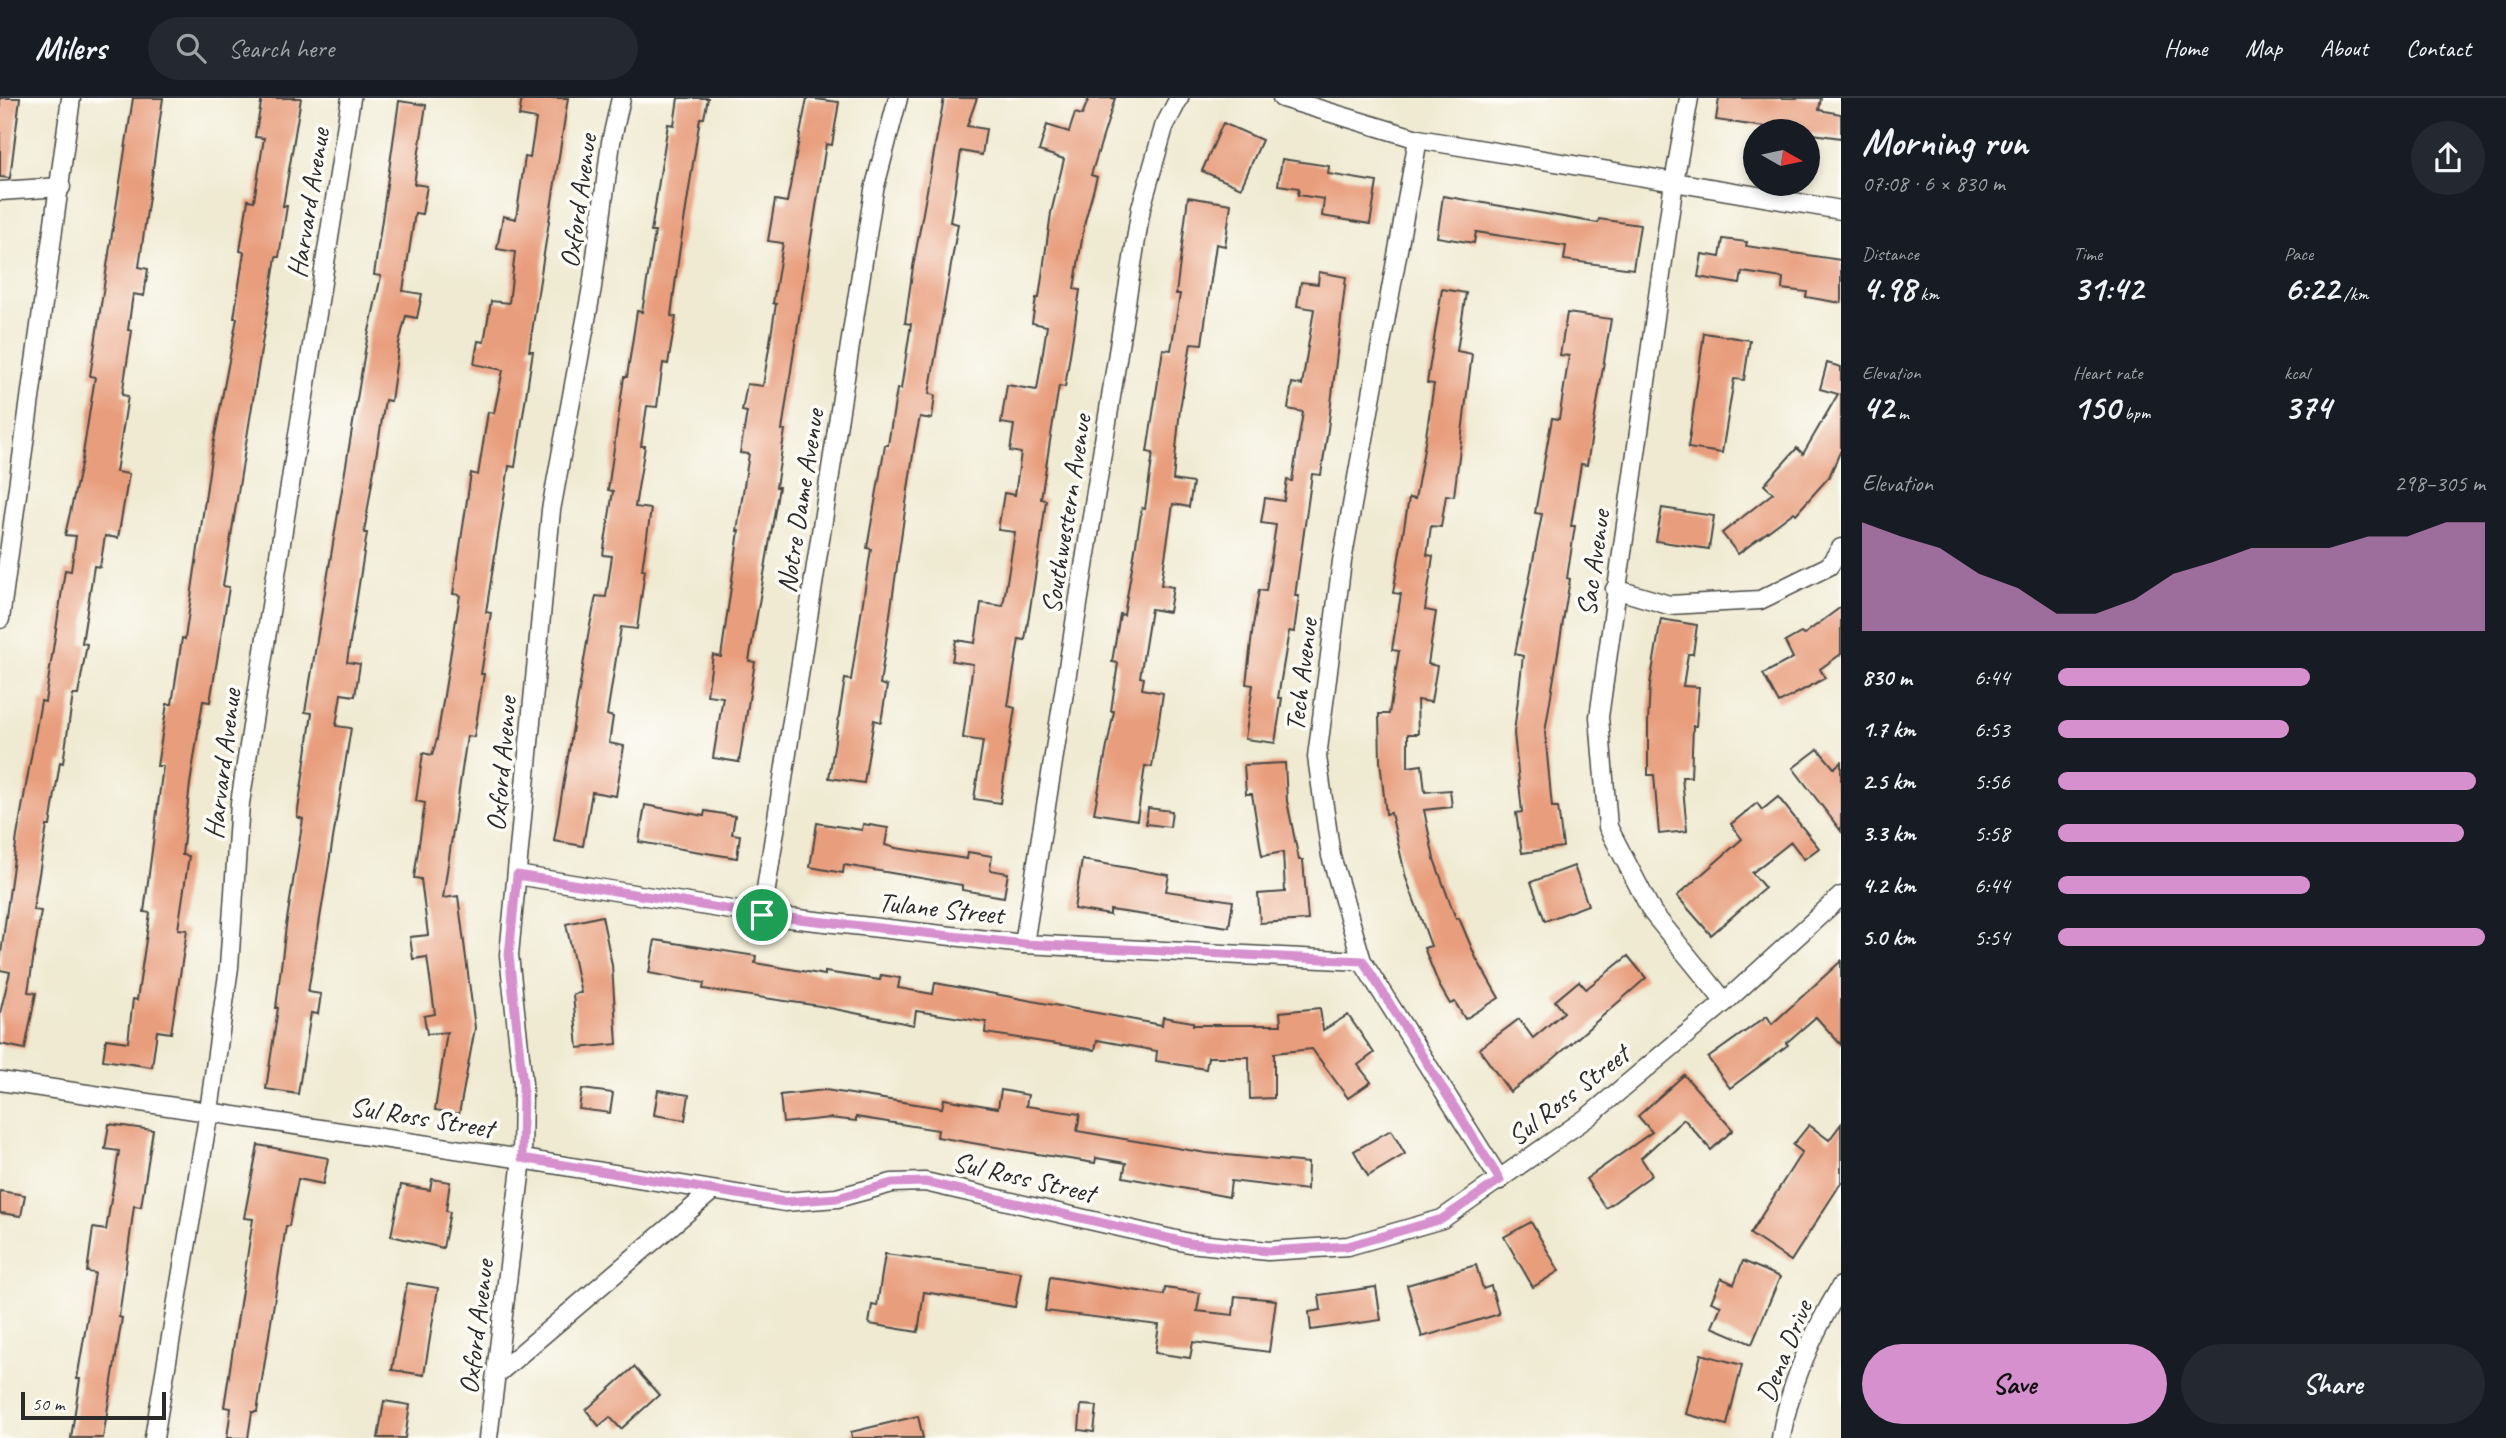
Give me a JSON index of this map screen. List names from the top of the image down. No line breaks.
{"streets":{"street":["Oxford Avenue","Harvard Avenue","Notre Dame Avenue","Southwestern Avenue","Sac Avenue","Tech Avenue","Tulane Street","Sul Ross Street","Dena Drive"]},"crossings":[["Oxford Avenue","Tulane Street"],["Oxford Avenue","Sul Ross Street"],["Harvard Avenue","Sul Ross Street"],["Notre Dame Avenue","Tulane Street"],["Southwestern Avenue","Tulane Street"],["Sac Avenue","Sul Ross Street"],["Tech Avenue","Tulane Street"],["Tech Avenue","Sul Ross Street"]],"scale_bar":"50 m","north":"right","page":{"header":"Milers","search":"Search here","nav":["Home","Map","About","Contact"],"heading":["Morning run","07:08 · 6 × 830 m"],"stats":[["Distance","4.98 km"],["Time","31:42"],["Pace","6:22 /km"],["Elevation","42 m"],["Heart rate","150 bpm"],["kcal","374"]],"chart":["Elevation","298–305 m"],"list":[{"name":"830 m","note":"6:44"},{"name":"1.7 km","note":"6:53"},{"name":"2.5 km","note":"5:56"},{"name":"3.3 km","note":"5:58"},{"name":"4.2 km","note":"6:44"},{"name":"5.0 km","note":"5:54"}],"buttons":["Save","Share"],"scale":"50 m"}}
